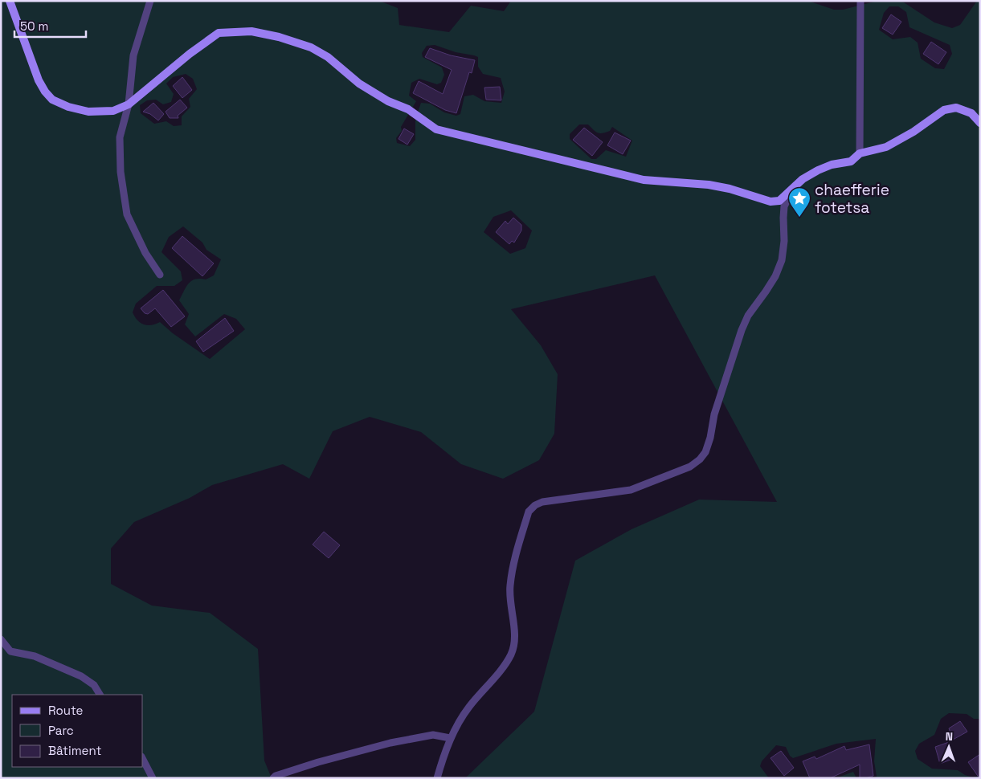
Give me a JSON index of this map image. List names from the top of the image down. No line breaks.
{"places":{"place":["chaefferie fotetsa"]},"legend":["Route","Parc","Bâtiment"],"scale_bar":"50 m","north":"top"}
